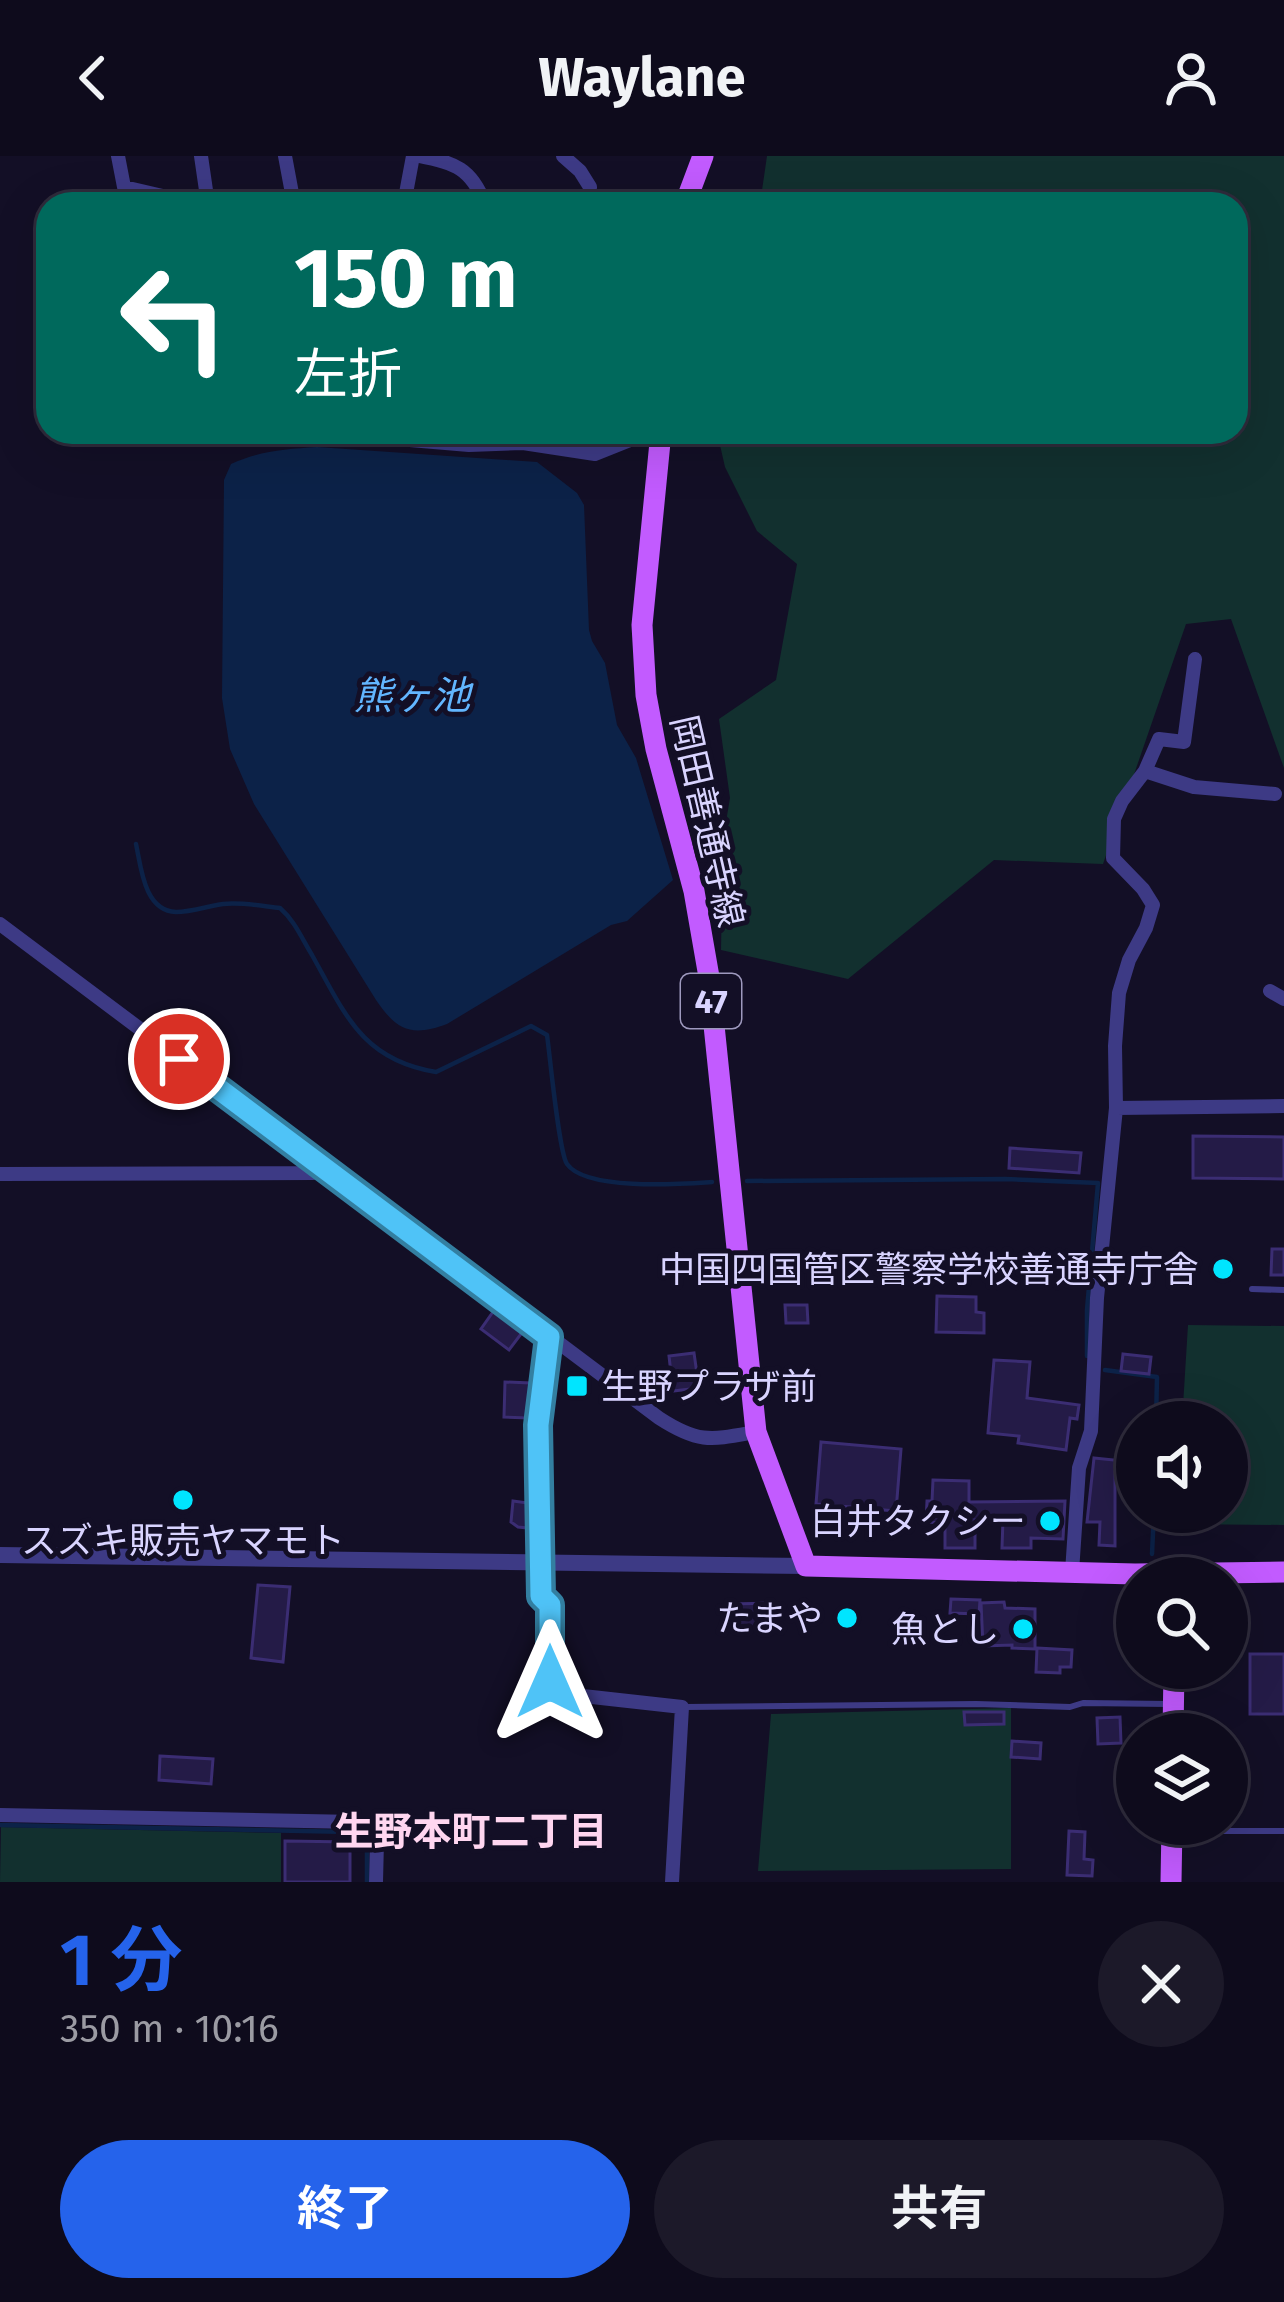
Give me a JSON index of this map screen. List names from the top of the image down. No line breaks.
{"streets":{"main road":["岡田善通寺線","47"]},"districts":["生野本町二丁目"],"water":["熊ヶ池"],"places":{"other":["中国四国管区警察学校善通寺庁舎","スズキ販売ヤマモト","白井タクシー","たまや","魚とし"],"transit":["生野プラザ前"]},"page":{"header":"Waylane","turn":["150 m","左折"],"heading":["1 分","350 m · 10:16"],"buttons":["終了","共有"]}}
